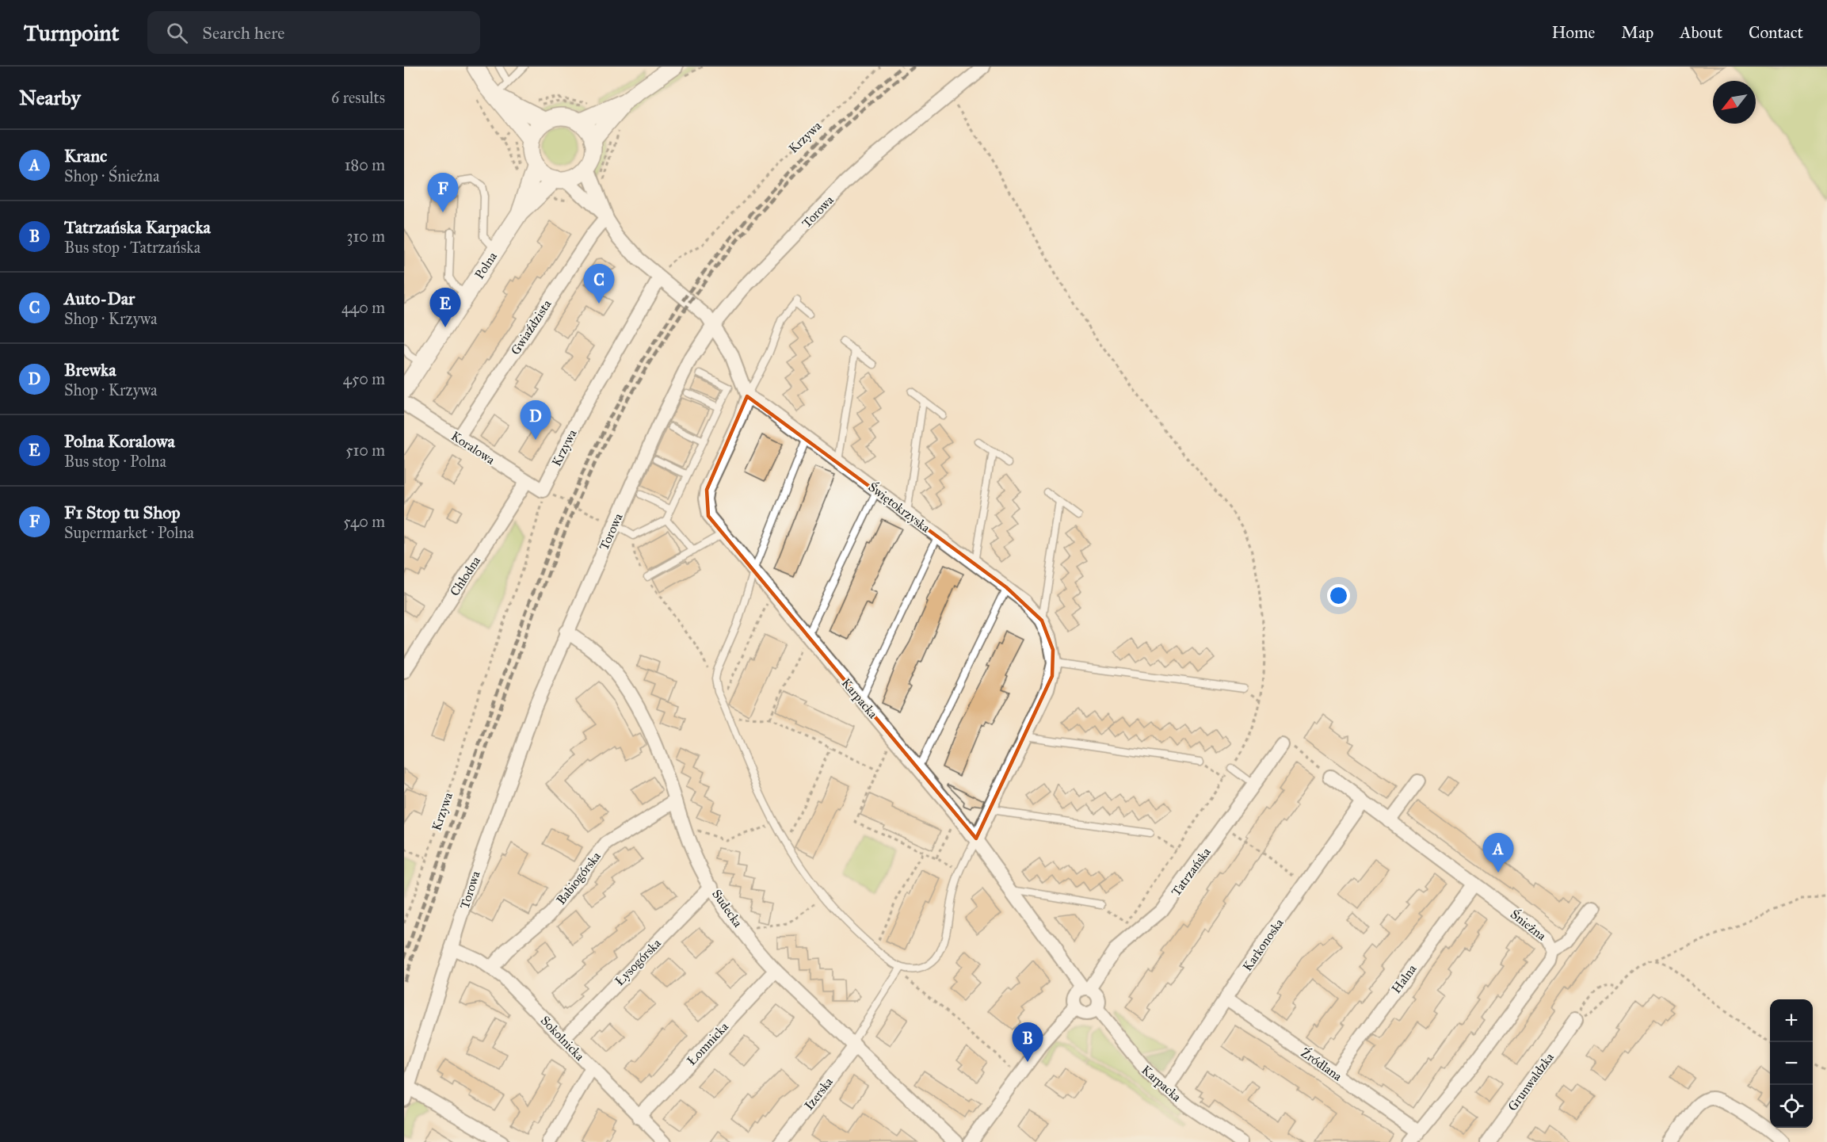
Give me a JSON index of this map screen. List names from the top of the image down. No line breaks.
{"streets":{"street":["Krzywa","Torowa","Polna","Gwiaździsta","Koralowa","Świętokrzyska","Chłodna","Karpacka","Tatrzańska","Babiogórska","Sudecka","Śnieżna","Karkonoska","Łysogórska","Halna","Sokolnicka","Łomnicka","Źródlana","Grunwaldzka","Izerska"]},"crossings":[["Krzywa","Koralowa"],["Torowa","Sudecka"],["Torowa","Sokolnicka"],["Gwiaździsta","Koralowa"],["Koralowa","Chłodna"],["Świętokrzyska","Karpacka"],["Karpacka","Tatrzańska"],["Karpacka","Karkonoska"],["Babiogórska","Sudecka"],["Babiogórska","Sokolnicka"],["Sudecka","Łysogórska"],["Sudecka","Łomnicka"],["Sudecka","Izerska"],["Śnieżna","Karkonoska"],["Śnieżna","Halna"],["Śnieżna","Źródlana"],["Karkonoska","Źródlana"],["Łysogórska","Sokolnicka"],["Halna","Źródlana"],["Sokolnicka","Łomnicka"]],"north":"bottom left","page":{"header":"Turnpoint","search":"Search here","nav":["Home","Map","About","Contact"],"heading":["Nearby","6 results"],"list":[{"mark":"A","name":"Kranc","note":"Shop · Śnieżna","value":"180 m"},{"mark":"B","name":"Tatrzańska Karpacka","note":"Bus stop · Tatrzańska","value":"310 m"},{"mark":"C","name":"Auto-Dar","note":"Shop · Krzywa","value":"440 m"},{"mark":"D","name":"Brewka","note":"Shop · Krzywa","value":"450 m"},{"mark":"E","name":"Polna Koralowa","note":"Bus stop · Polna","value":"510 m"},{"mark":"F","name":"F1 Stop tu Shop","note":"Supermarket · Polna","value":"540 m"}],"pins":["F","C","E","D","A","B"],"map_buttons":["+","−"]}}
